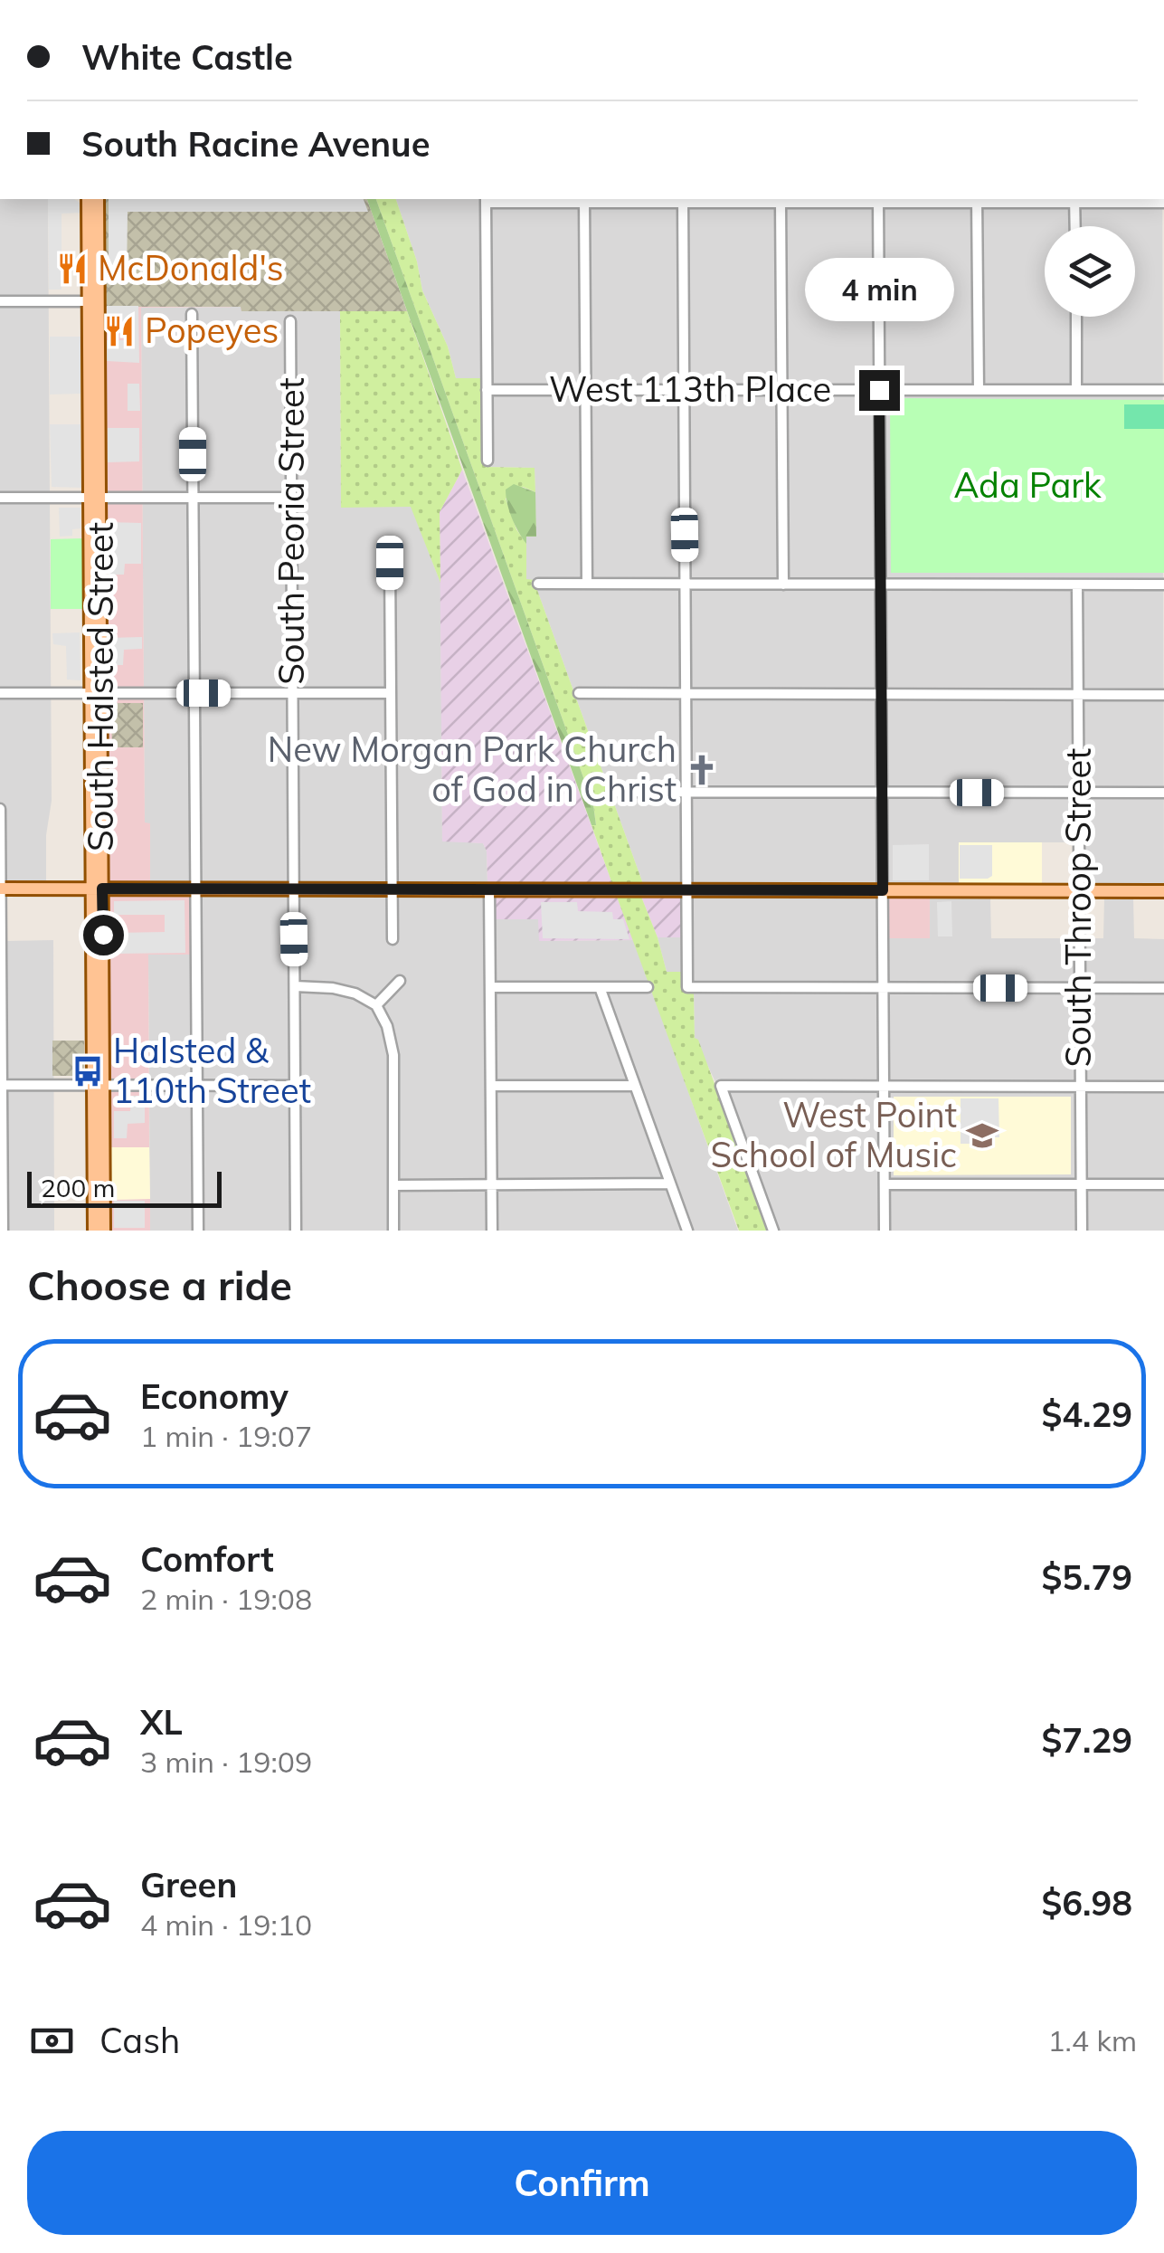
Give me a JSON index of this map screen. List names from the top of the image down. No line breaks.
{"streets":{"main road":["South Halsted Street"],"street":["West 113th Place","South Peoria Street","South Throop Street"]},"parks":["Ada Park"],"places":{"restaurant":["McDonald's","Popeyes"],"church":["New Morgan Park Church of God in Christ"],"bus stop":["Halsted & 110th Street"],"school or university":["West Point School of Music"]},"scale_bar":"200 m","page":{"banner":["White Castle","South Racine Avenue"],"bubble":"4 min","scale":"200 m","heading":"Choose a ride","list":[{"name":"Economy","note":"1 min · 19:07","value":"$4.29"},{"name":"Comfort","note":"2 min · 19:08","value":"$5.79"},{"name":"XL","note":"3 min · 19:09","value":"$7.29"},{"name":"Green","note":"4 min · 19:10","value":"$6.98"}],"pay":["Cash","1.4 km"],"buttons":"Confirm"}}
